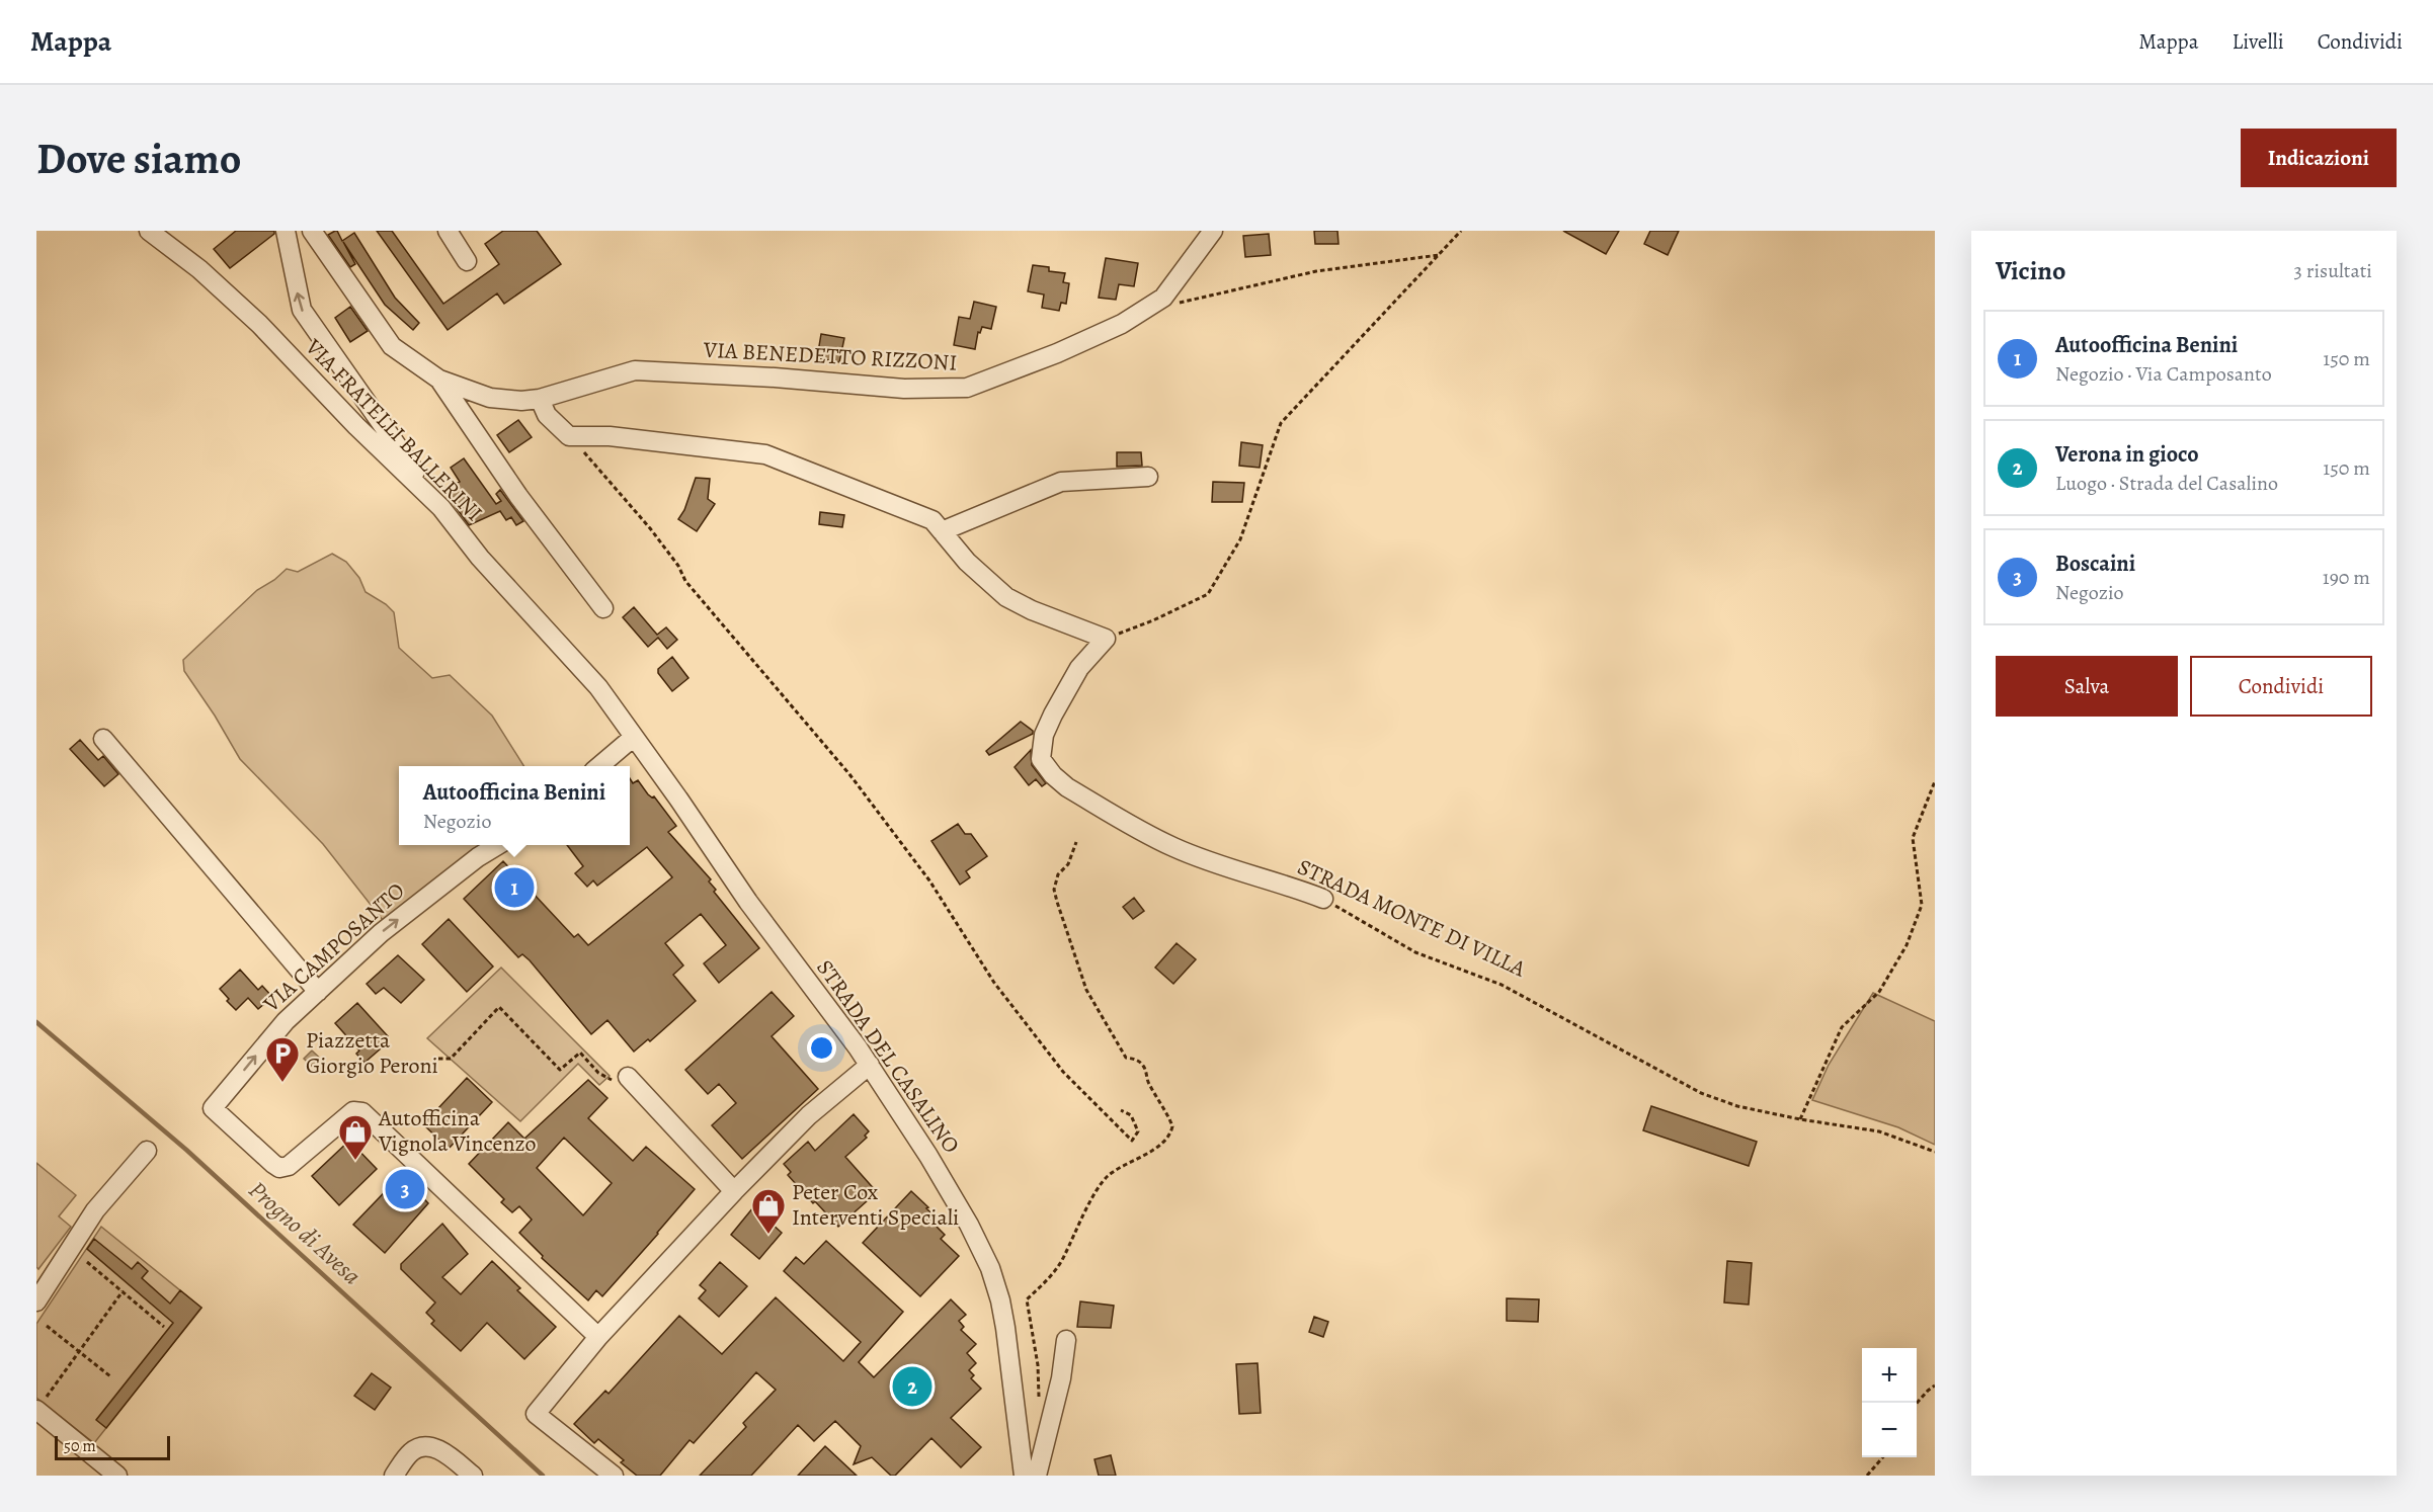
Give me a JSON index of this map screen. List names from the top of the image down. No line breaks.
{"streets":{"street":["VIA BENEDETTO RIZZONI","VIA FRATELLI BALLERINI","STRADA MONTE DI VILLA","VIA CAMPOSANTO","STRADA DEL CASALINO"]},"crossings":[["VIA FRATELLI BALLERINI","STRADA DEL CASALINO"]],"water":["Progno di Avesa"],"places":{"parking":["Piazzetta Giorgio Peroni"],"shop":["Autofficina Vignola Vincenzo","Peter Cox Interventi Speciali"]},"scale_bar":"50 m","page":{"header":"Mappa","nav":["Mappa","Livelli","Condividi"],"buttons":["Indicazioni",["Salva","Condividi"]],"title":"Dove siamo","heading":["Vicino","3 risultati"],"list":[{"mark":"1","name":"Autoofficina Benini","note":"Negozio · Via Camposanto","value":"150 m"},{"mark":"2","name":"Verona in gioco","note":"Luogo · Strada del Casalino","value":"150 m"},{"mark":"3","name":"Boscaini","note":"Negozio","value":"190 m"}],"popup":["Autoofficina Benini","Negozio"],"pins":["1","3","2"],"map_buttons":["+","−"],"scale":"50 m"}}
